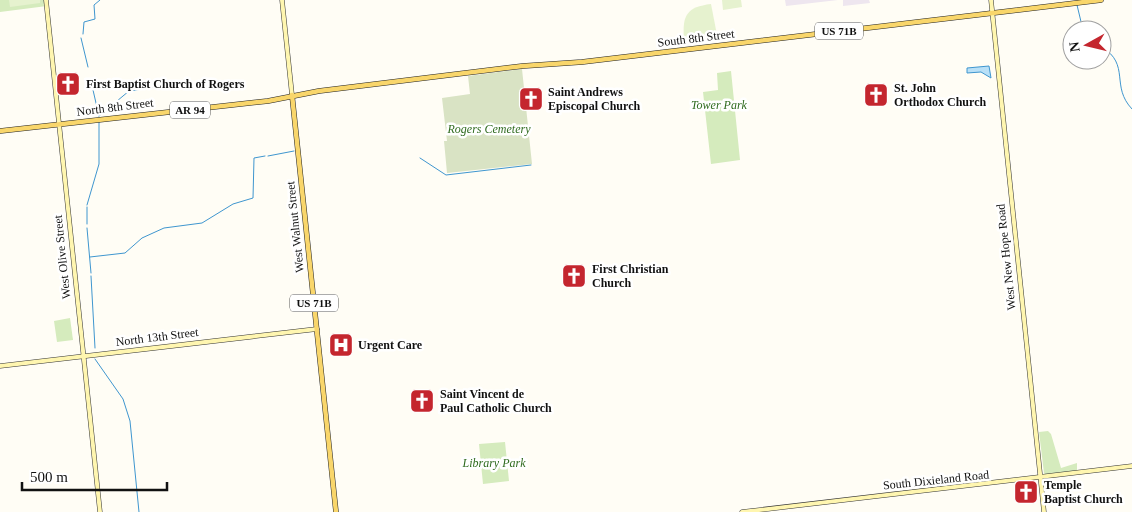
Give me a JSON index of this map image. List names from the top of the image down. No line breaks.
{"streets":{"main road":["US 71B","South 8th Street","North 8th Street","AR 94","West Walnut Street","West Olive Street","West New Hope Road","North 13th Street","South Dixieland Road"]},"crossings":[["US 71B","South 8th Street"],["US 71B","West Walnut Street"],["South 8th Street","North 8th Street"],["South 8th Street","West Walnut Street"],["South 8th Street","West New Hope Road"],["North 8th Street","West Walnut Street"],["North 8th Street","West Olive Street"],["West Walnut Street","North 13th Street"],["West Olive Street","North 13th Street"],["West New Hope Road","South Dixieland Road"]],"parks":["Tower Park","Rogers Cemetery","Library Park"],"places":{"church":["First Baptist Church of Rogers","St. John Orthodox Church","Saint Andrews Episcopal Church","First Christian Church","Saint Vincent de Paul Catholic Church","Temple Baptist Church"],"hospital":["Urgent Care"]},"scale_bar":"500 m","north":"left"}
